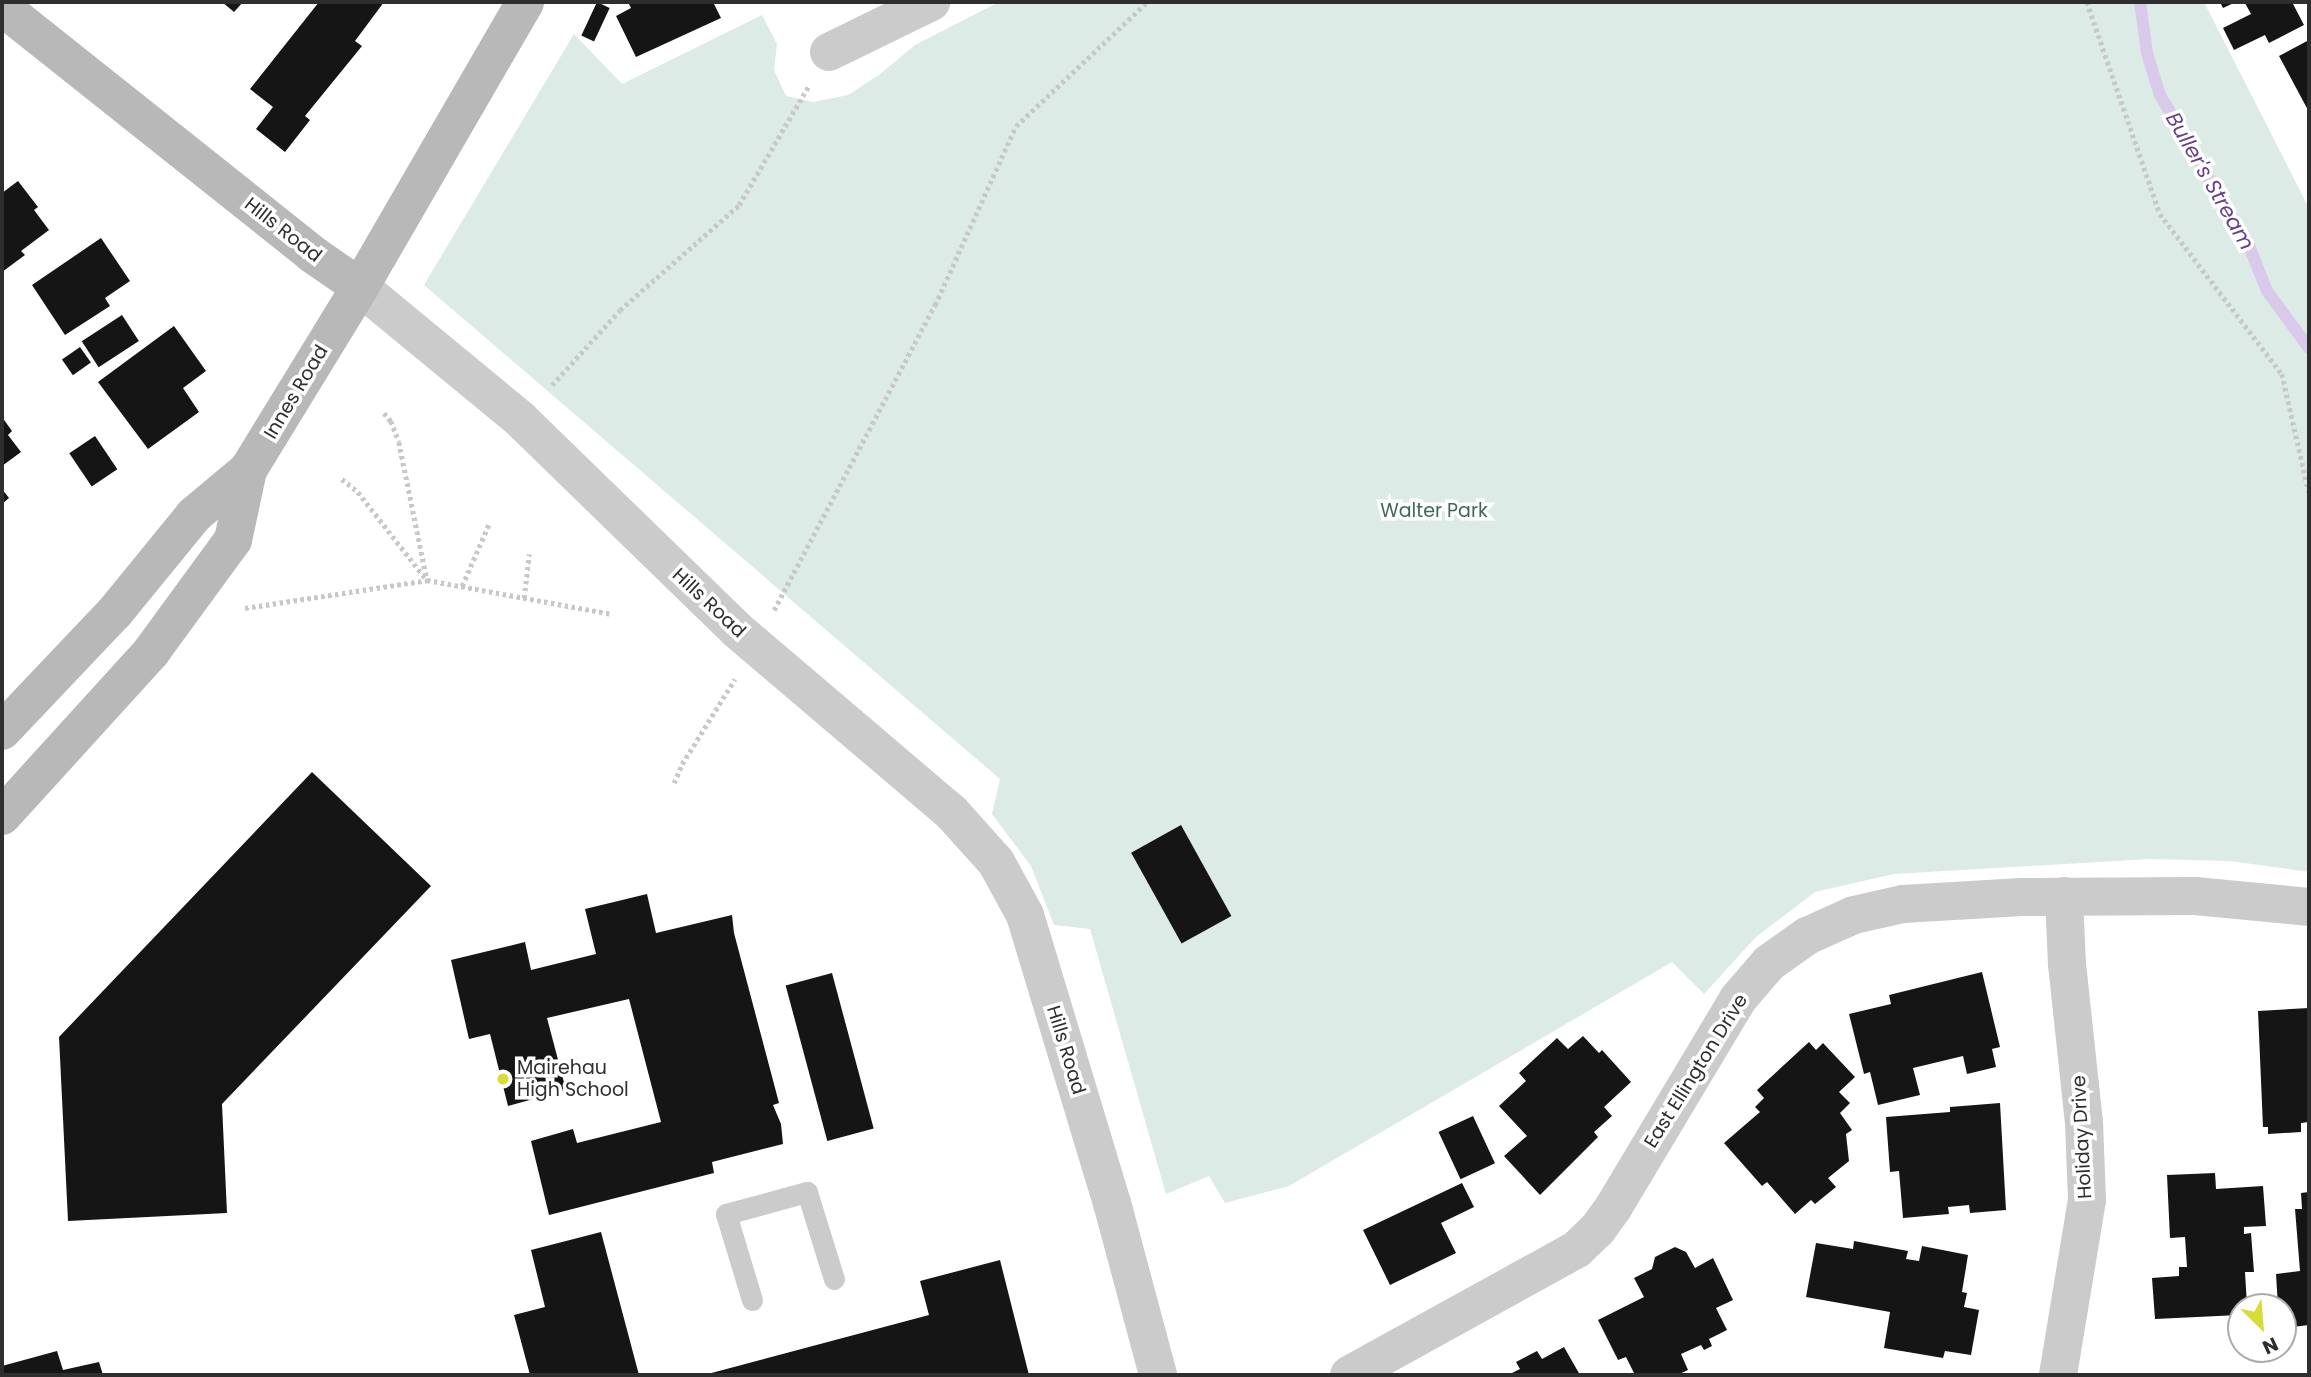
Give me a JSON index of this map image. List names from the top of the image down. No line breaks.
{"streets":{"main road":["Hills Road","Innes Road"],"street":["East Ellington Drive","Holiday Drive"]},"crossings":[["Hills Road","Innes Road"],["East Ellington Drive","Holiday Drive"]],"water":["Buller's Stream"],"parks":["Walter Park"],"places":["Mairehau High School"],"north":"bottom right"}
